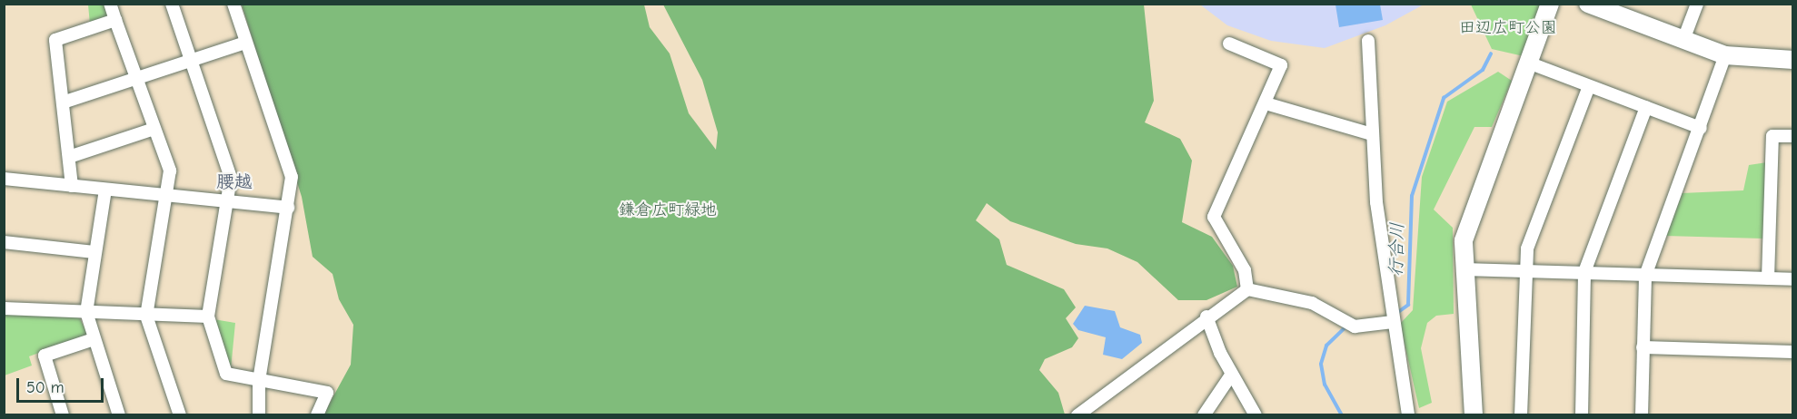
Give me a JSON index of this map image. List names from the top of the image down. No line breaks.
{"districts":["腰越"],"water":["行合川"],"parks":["田辺広町公園","鎌倉広町緑地"],"scale_bar":"50 m"}
